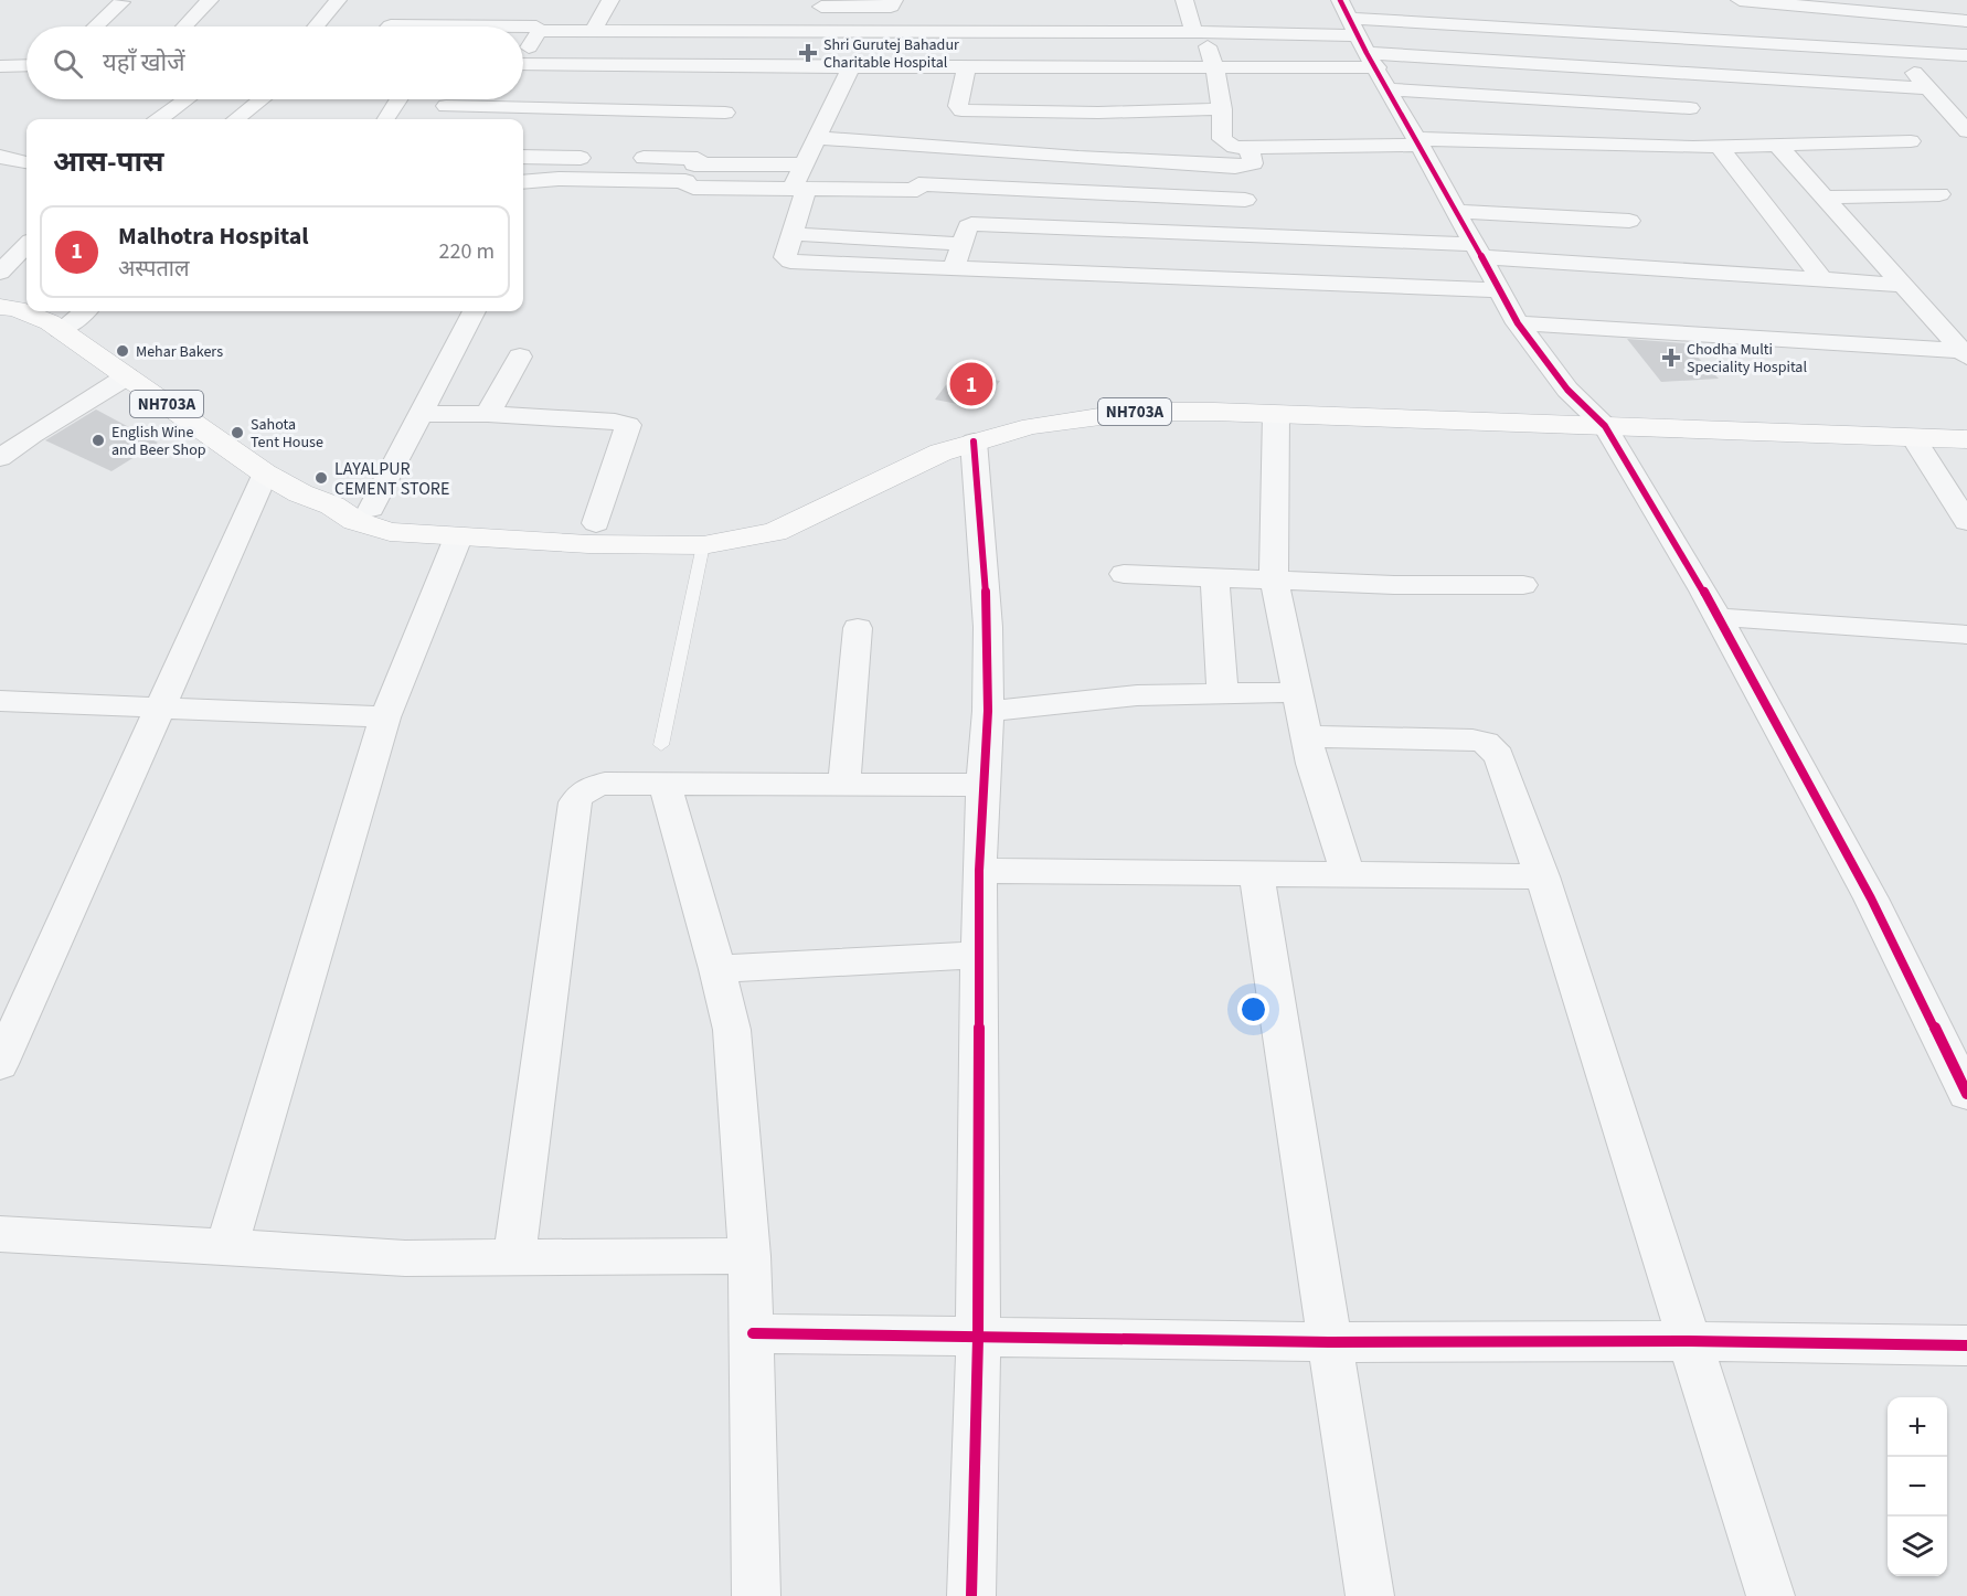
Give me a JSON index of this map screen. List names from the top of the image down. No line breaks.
{"streets":{"highway":["NH703A"]},"places":{"health":["Shri Gurutej Bahadur Charitable Hospital","Chodha Multi Speciality Hospital"],"other":["Mehar Bakers","Sahota Tent House","English Wine and Beer Shop","LAYALPUR CEMENT STORE"]},"page":{"search":"यहाँ खोजें","heading":"आस-पास","list":[{"mark":"1","name":"Malhotra Hospital","note":"अस्पताल","value":"220 m"}],"pins":"1","map_buttons":["+","−"]}}
